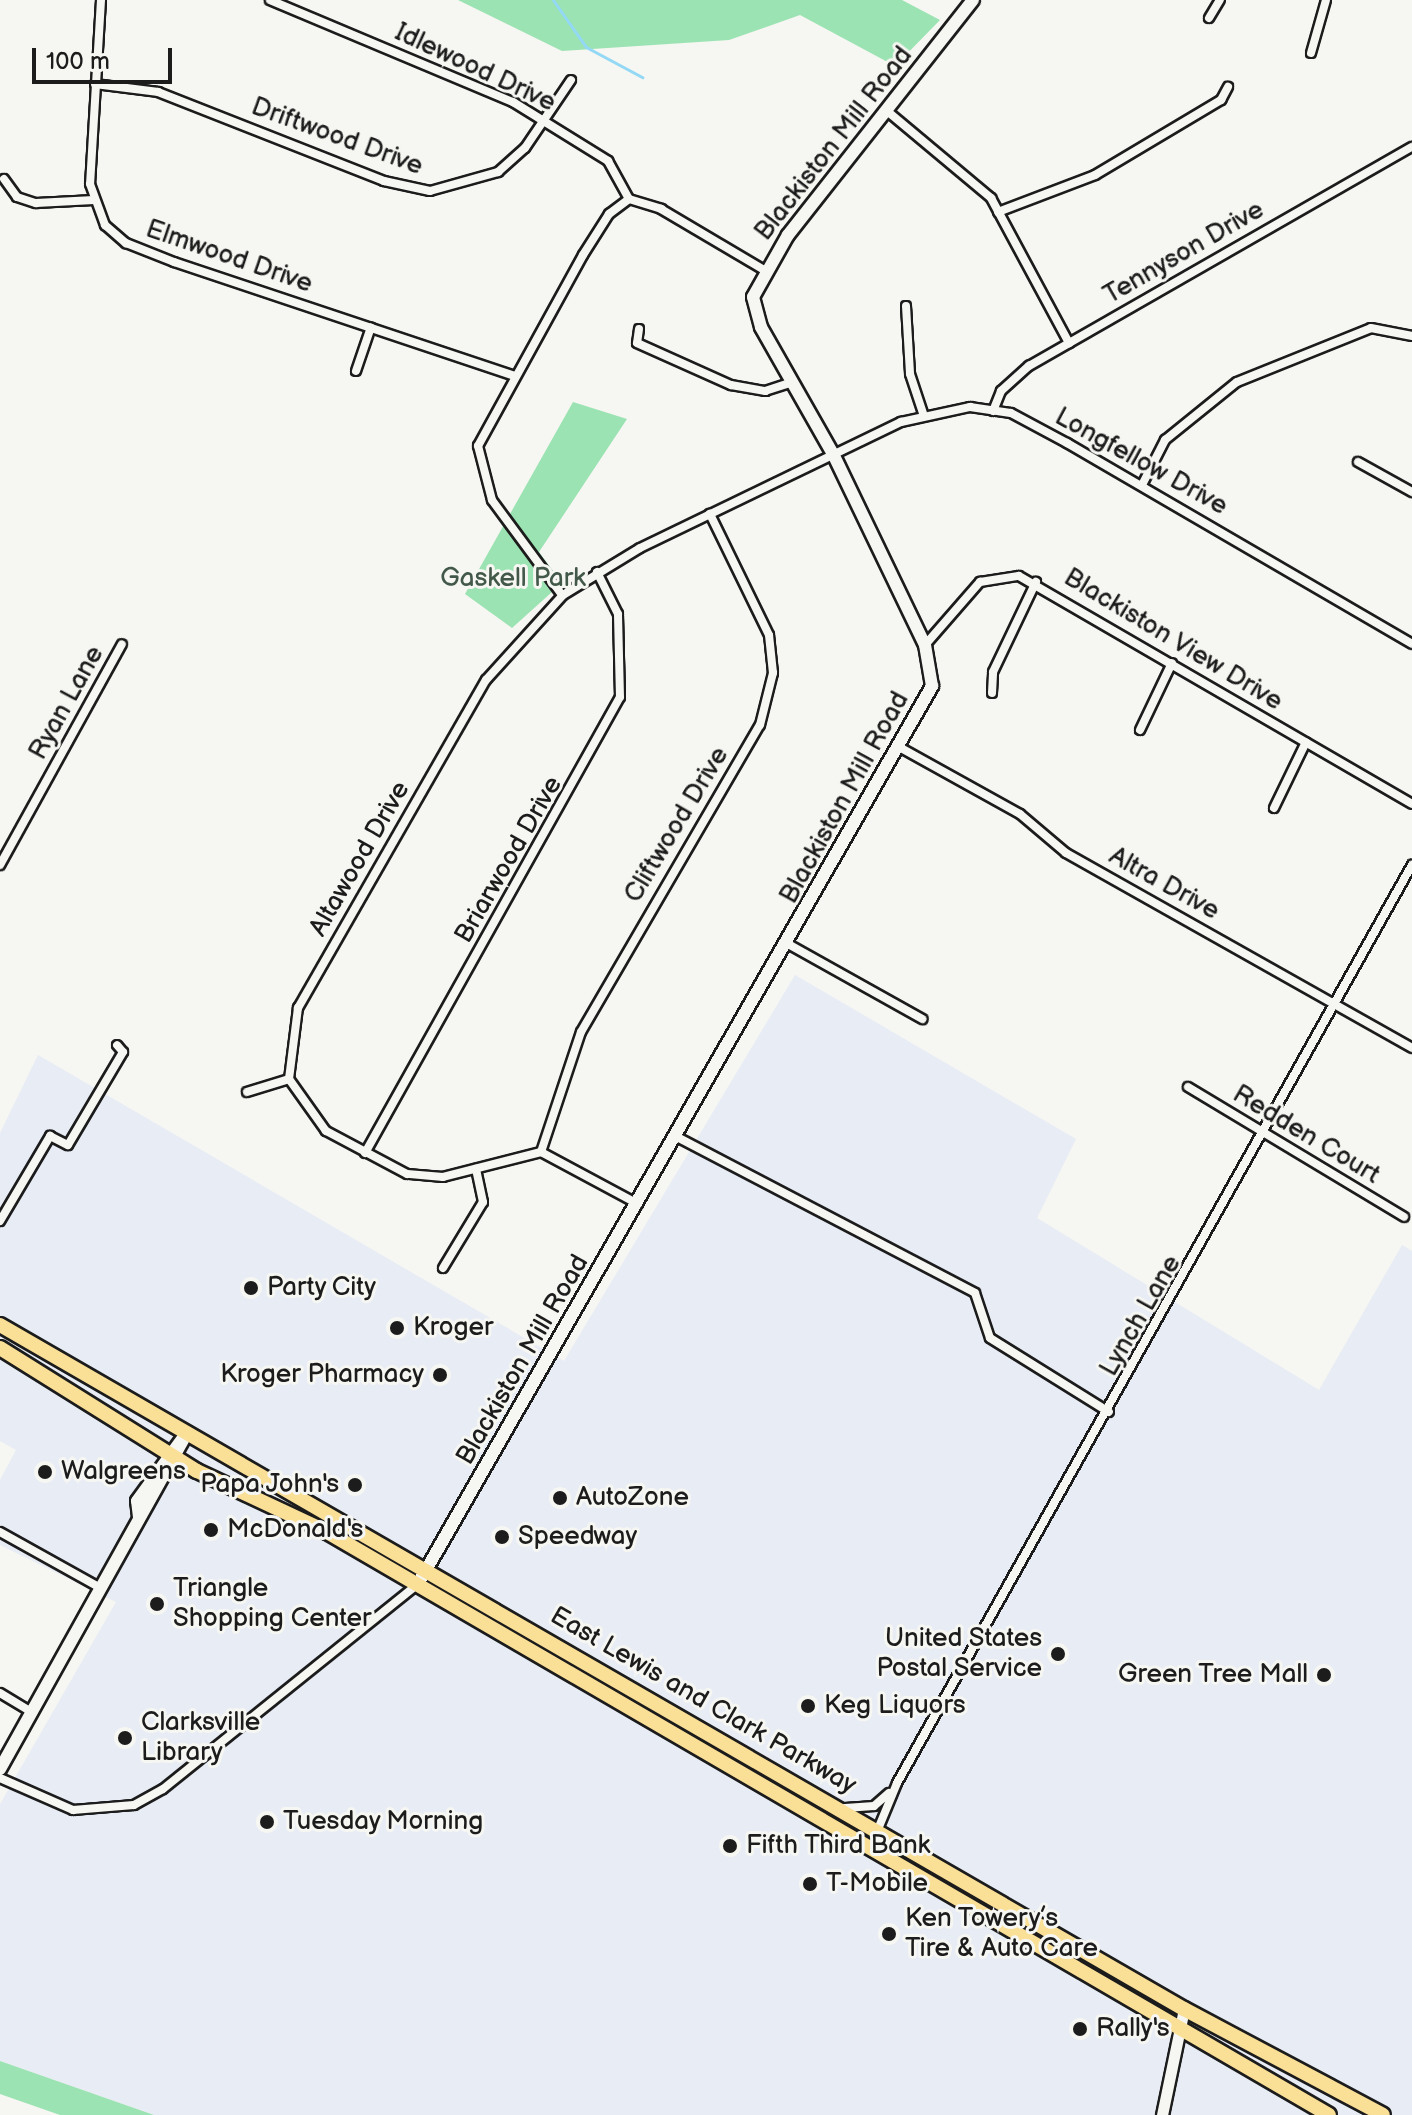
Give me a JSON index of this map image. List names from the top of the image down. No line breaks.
{"streets":{"main road":["Blackiston Mill Road","East Lewis and Clark Parkway"],"street":["Idlewood Drive","Driftwood Drive","Tennyson Drive","Elmwood Drive","Longfellow Drive","Blackiston View Drive","Ryan Lane","Cliftwood Drive","Altawood Drive","Briarwood Drive","Altra Drive","Redden Court","Lynch Lane"]},"crossings":[["Idlewood Drive","Driftwood Drive"],["Blackiston Mill Road","Longfellow Drive"],["Blackiston Mill Road","Blackiston View Drive"],["Blackiston Mill Road","Altawood Drive"],["Blackiston Mill Road","Altra Drive"],["Blackiston Mill Road","East Lewis and Clark Parkway"],["Tennyson Drive","Longfellow Drive"],["Longfellow Drive","Altawood Drive"],["Cliftwood Drive","Altawood Drive"],["Altawood Drive","Briarwood Drive"],["Altra Drive","Lynch Lane"],["Redden Court","Lynch Lane"],["Lynch Lane","East Lewis and Clark Parkway"]],"parks":["Gaskell Park"],"places":["Party City","Kroger","Kroger Pharmacy","Walgreens","Papa John's","AutoZone","McDonald's","Speedway","Triangle Shopping Center","United States Postal Service","Green Tree Mall","Keg Liquors","Clarksville Library","Tuesday Morning","Fifth Third Bank","T-Mobile","Ken Towery’s Tire & Auto Care","Rally's"],"scale_bar":"100 m"}
